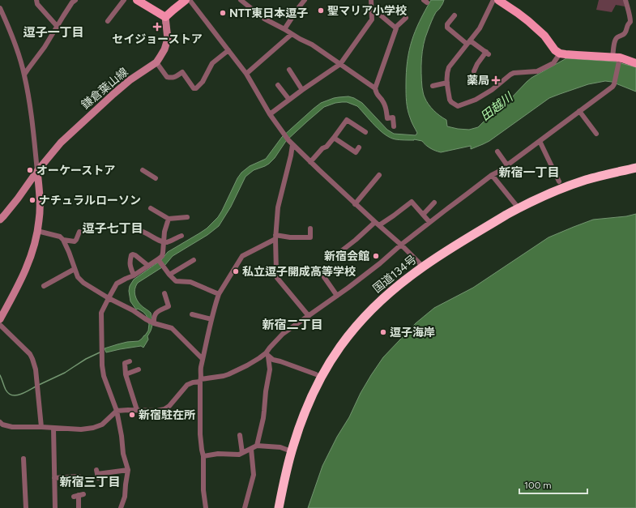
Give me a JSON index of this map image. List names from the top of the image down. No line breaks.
{"streets":{"highway":["国道134号"],"main road":["鎌倉葉山線"]},"districts":["逗子一丁目","新宿一丁目","逗子七丁目","新宿二丁目","新宿三丁目"],"water":["田越川"],"places":{"other":["聖マリア小学校","NTT東日本逗子","オーケーストア","ナチュラルローソン","新宿会館","私立逗子開成高等学校","逗子海岸","新宿駐在所"],"health":["セイジョーストア","薬局"]},"scale_bar":"100 m"}
